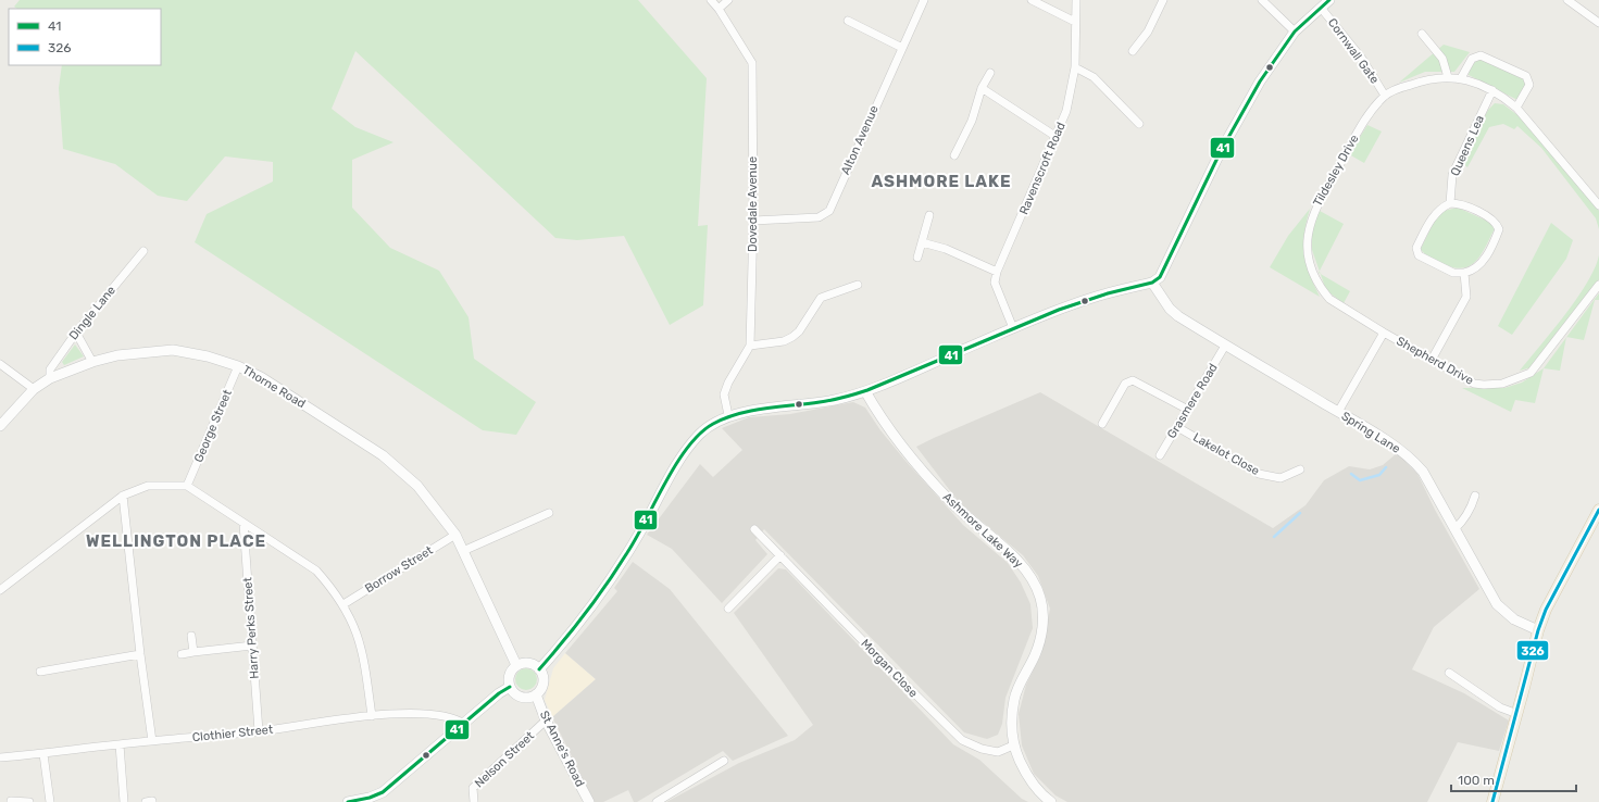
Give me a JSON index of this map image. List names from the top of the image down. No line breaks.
{"streets":{"street":["Cornwall Gate","Alton Avenue","Queens Lea","Ravenscroft Road","Tildesley Drive","Dovedale Avenue","Dingle Lane","Shepherd Drive","Thorne Road","Grasmere Road","George Street","Spring Lane","Lakelot Close","Ashmore Lake Way","Borrow Street","Harry Perks Street","Morgan Close","Clothier Street","St Anne's Road","Nelson Street"]},"crossings":[["Cornwall Gate","Tildesley Drive"],["Alton Avenue","Dovedale Avenue"],["Queens Lea","Tildesley Drive"],["Tildesley Drive","Shepherd Drive"],["Dingle Lane","Thorne Road"],["Thorne Road","George Street"],["Thorne Road","Borrow Street"],["Thorne Road","St Anne's Road"],["Grasmere Road","Spring Lane"],["Grasmere Road","Lakelot Close"],["Ashmore Lake Way","Morgan Close"],["Harry Perks Street","Clothier Street"],["St Anne's Road","Nelson Street"]],"districts":["ASHMORE LAKE","WELLINGTON PLACE"],"lines":["transit line 41","transit line 326"],"legend":["41","326"],"scale_bar":"100 m"}
